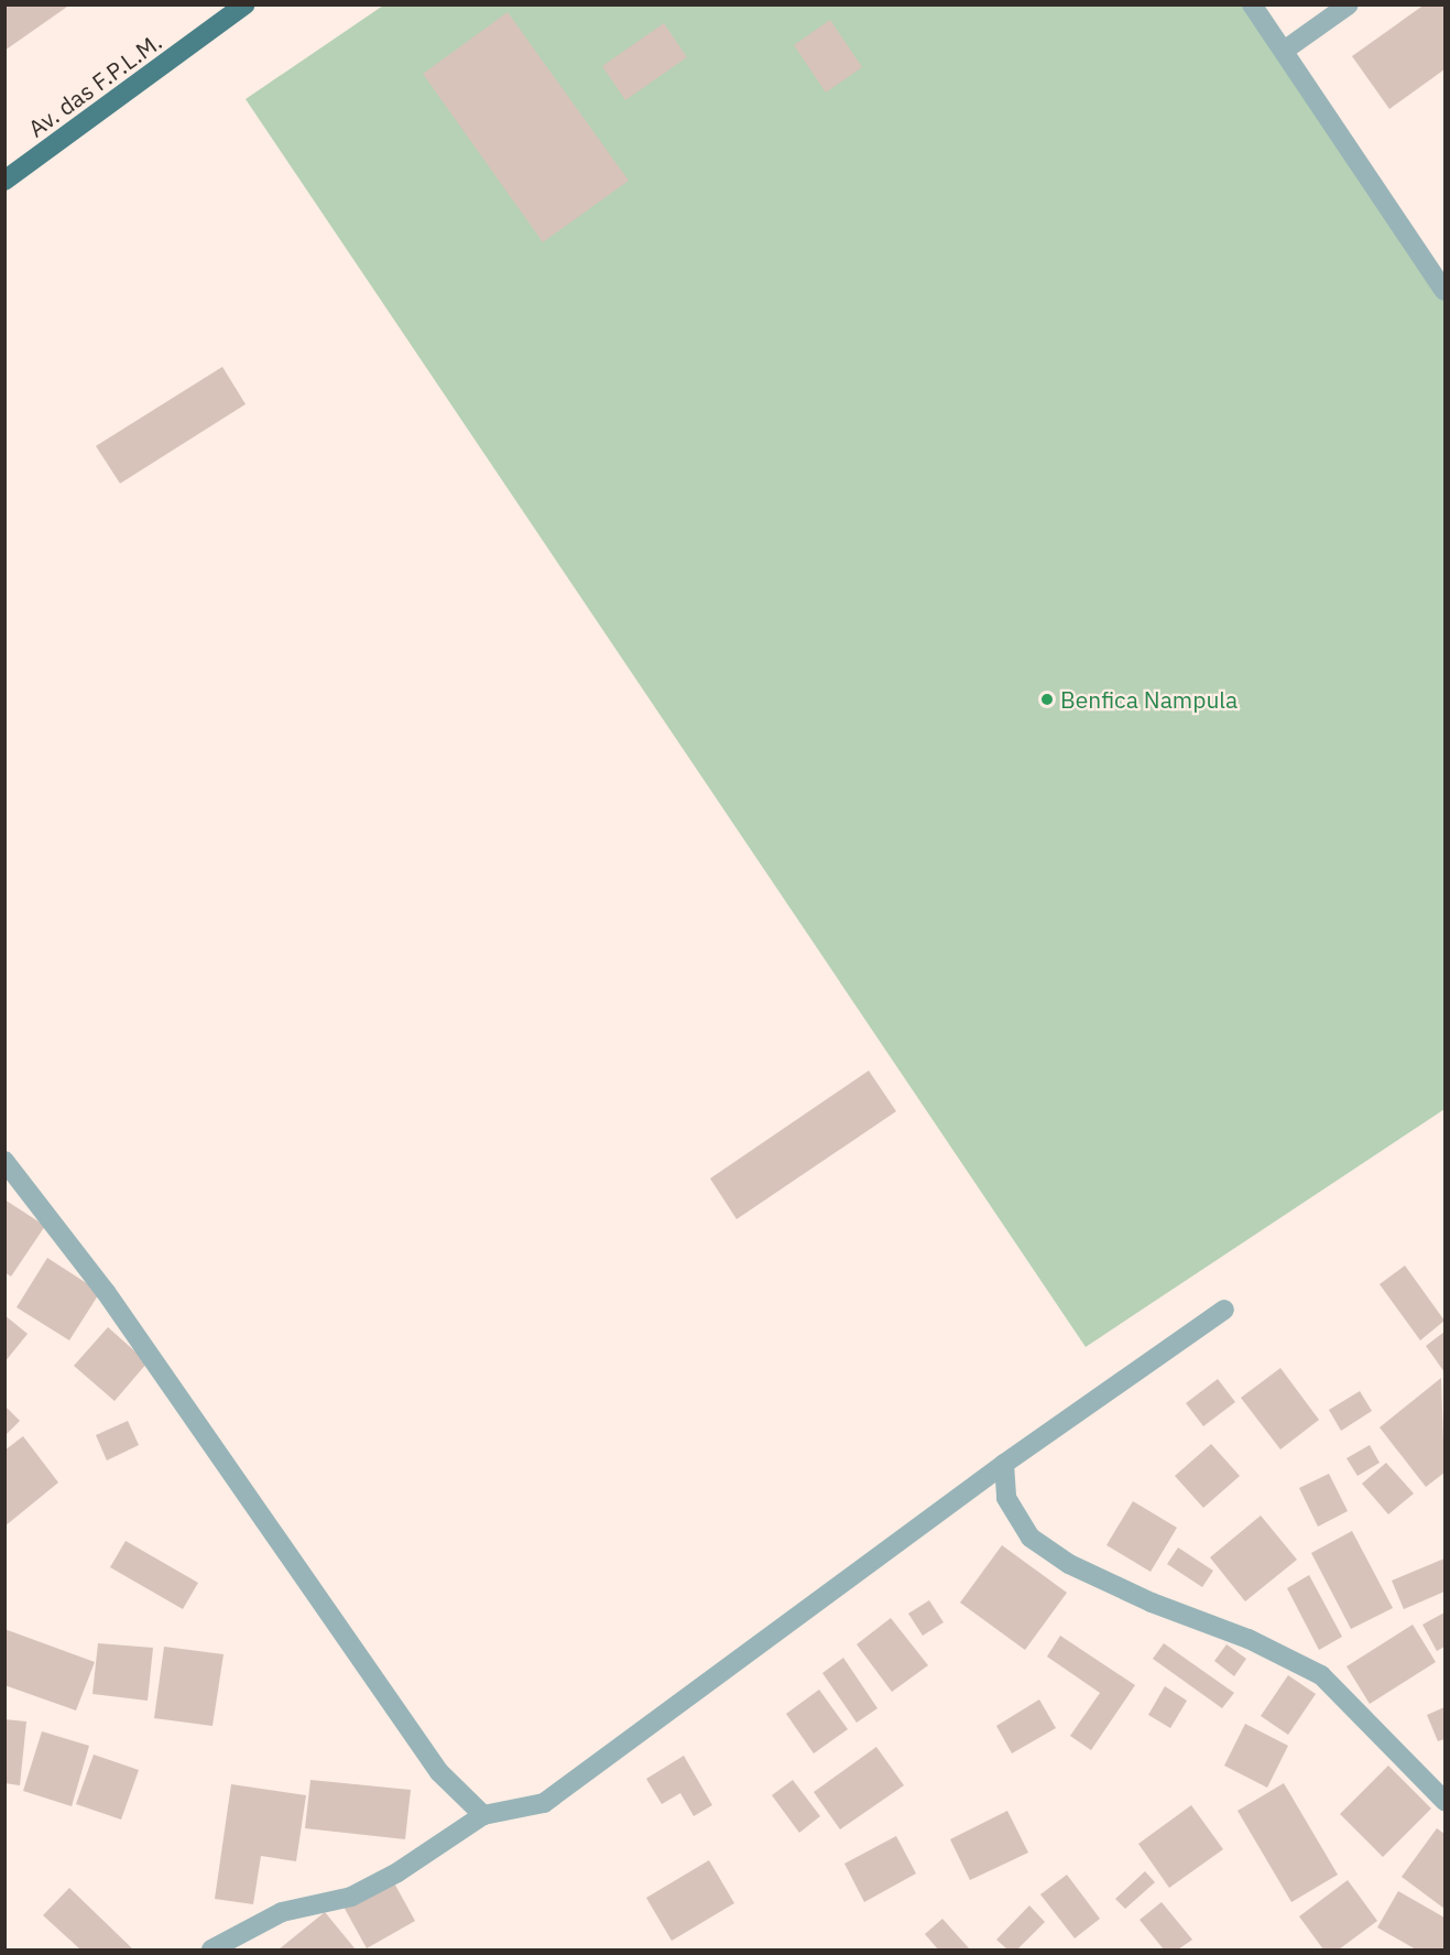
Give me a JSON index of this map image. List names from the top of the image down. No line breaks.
{"streets":{"main road":["Av. das F.P.L.M."]},"places":["Benfica Nampula"]}
